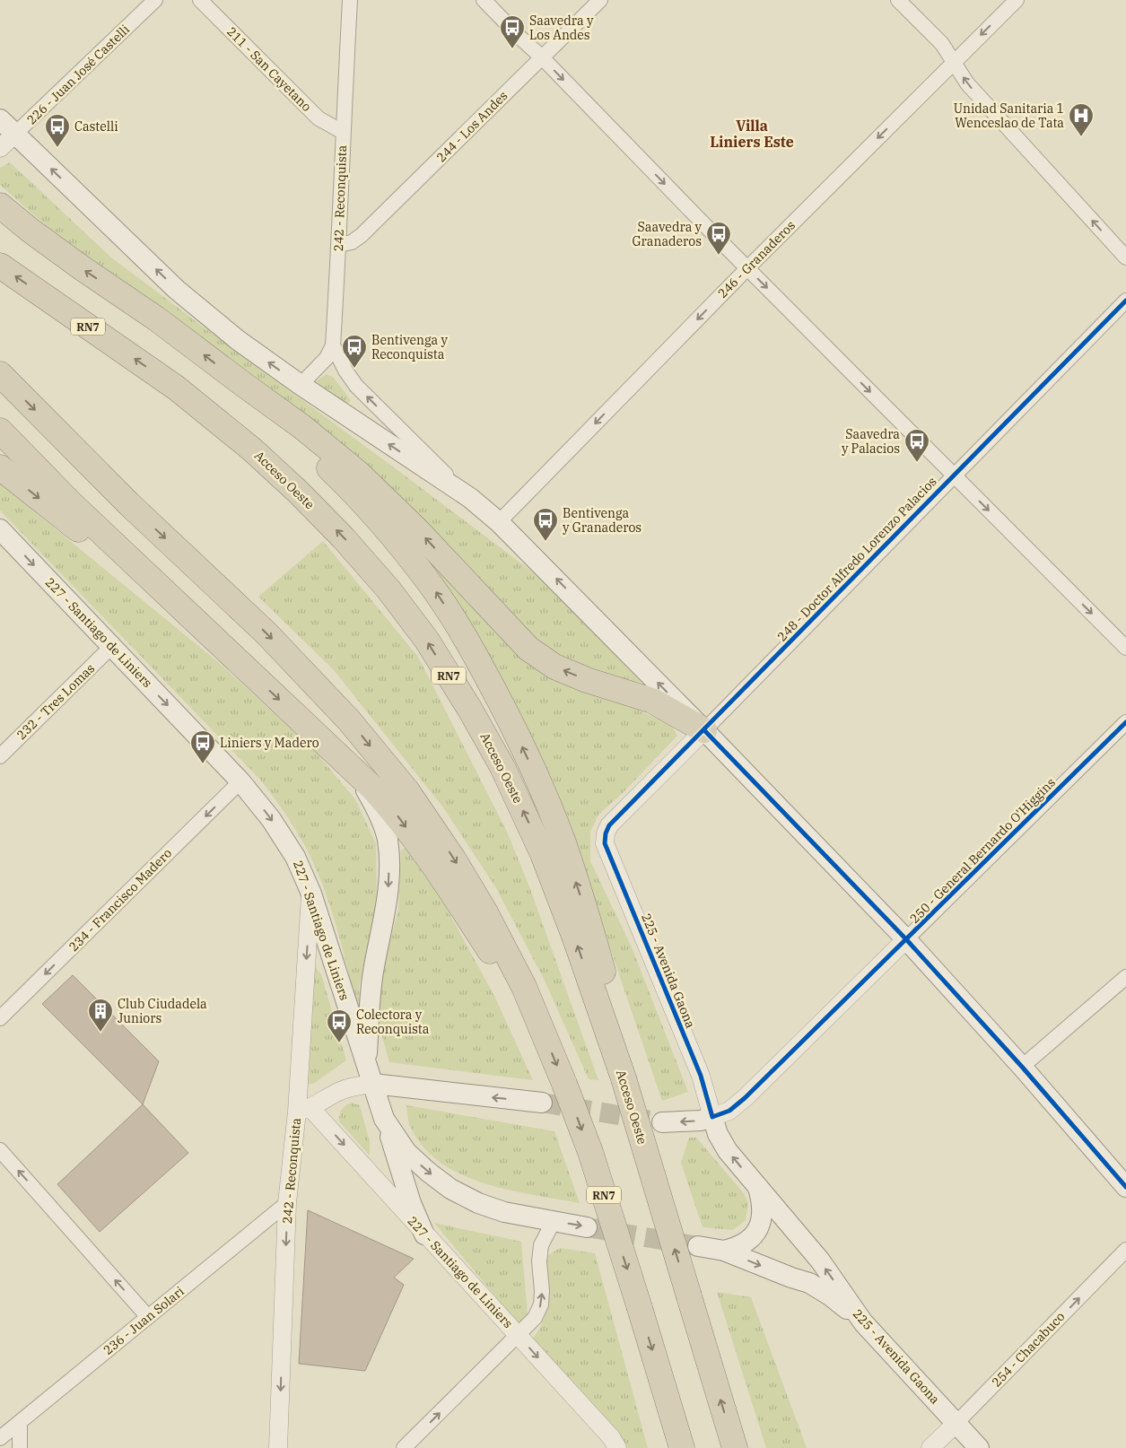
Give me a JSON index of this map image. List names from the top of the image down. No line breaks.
{"streets":{"highway":["RN7","Acceso Oeste"],"main road":["227 - Santiago de Liniers","250 - General Bernardo O'Higgins","225 - Avenida Gaona"],"street":["211 - San Cayetano","226 - Juan José Castelli","244 - Los Andes","242 - Reconquista","246 - Granaderos","248 - Doctor Alfredo Lorenzo Palacios","232 - Tres Lomas","234 - Francisco Madero","236 - Juan Solari","254 - Chacabuco"]},"crossings":[["211 - San Cayetano","242 - Reconquista"],["244 - Los Andes","242 - Reconquista"],["242 - Reconquista","227 - Santiago de Liniers"],["242 - Reconquista","236 - Juan Solari"],["248 - Doctor Alfredo Lorenzo Palacios","225 - Avenida Gaona"],["227 - Santiago de Liniers","232 - Tres Lomas"],["227 - Santiago de Liniers","234 - Francisco Madero"],["250 - General Bernardo O'Higgins","225 - Avenida Gaona"],["225 - Avenida Gaona","254 - Chacabuco"]],"one_way":["242 - Reconquista","246 - Granaderos","227 - Santiago de Liniers","234 - Francisco Madero","254 - Chacabuco"],"districts":["Villa Liniers Este"],"places":{"bus stop":["Saavedra y Los Andes","Castelli","Saavedra y Granaderos","Bentivenga y Reconquista","Saavedra y Palacios","Bentivenga y Granaderos","Liniers y Madero","Colectora y Reconquista"],"hospital":["Unidad Sanitaria 1 Wenceslao de Tata"],"building":["Club Ciudadela Juniors"]}}
